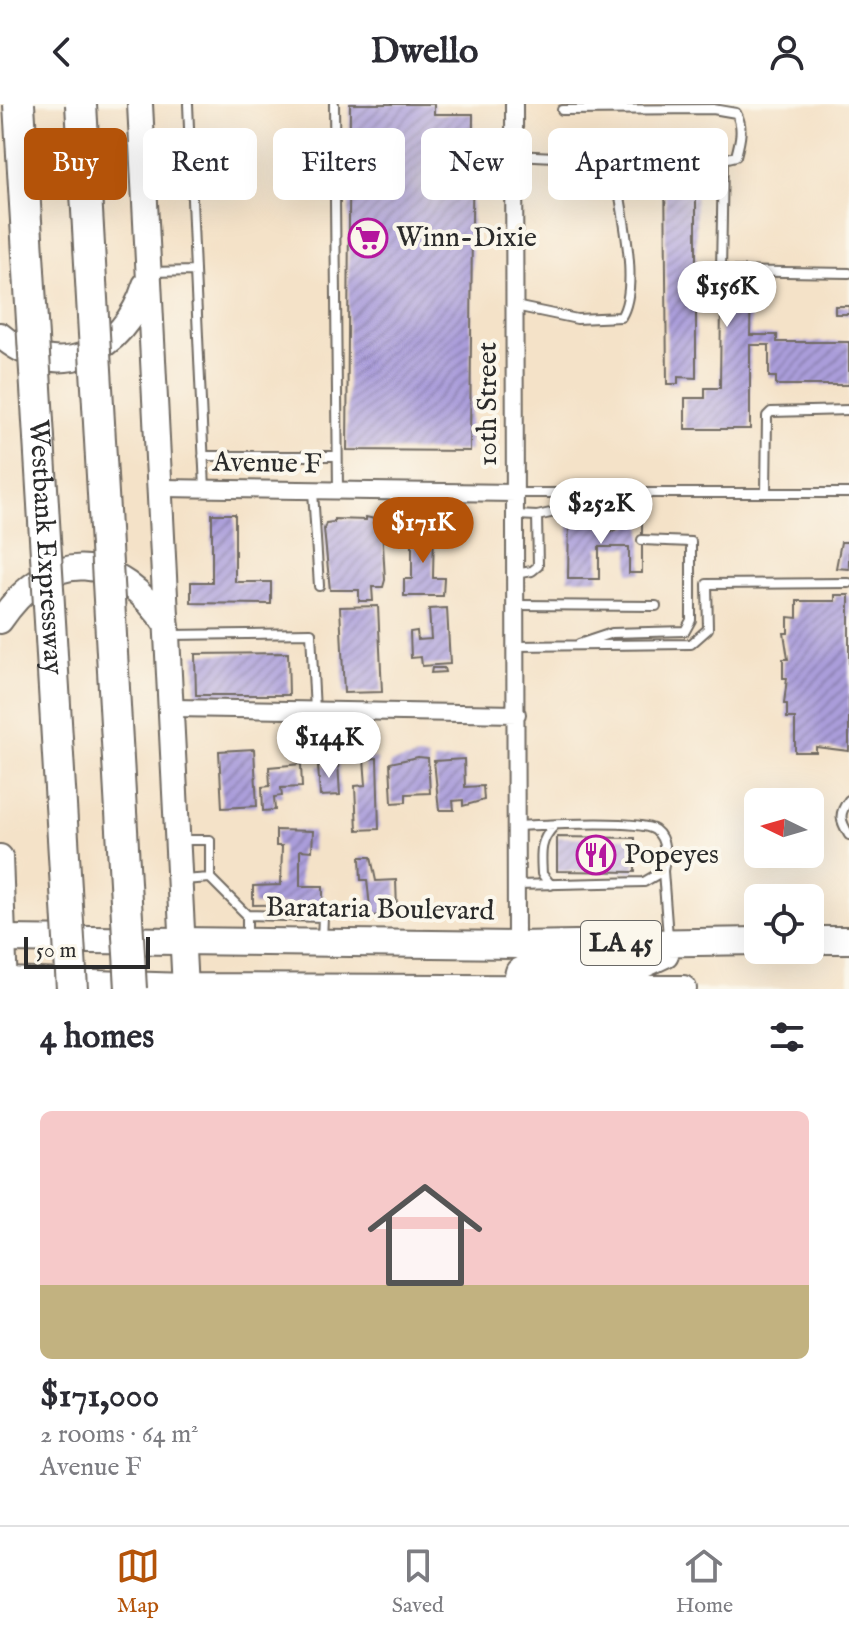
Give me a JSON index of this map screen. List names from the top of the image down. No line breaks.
{"streets":{"highway":["Westbank Expressway"],"main road":["Barataria Boulevard","LA 45"],"street":["10th Street","Avenue F"]},"crossings":[["10th Street","Avenue F"],["10th Street","Barataria Boulevard"]],"places":{"supermarket":["Winn-Dixie"],"restaurant":["Popeyes"]},"scale_bar":"50 m","north":"left","page":{"header":"Dwello","chip":["Buy","Rent","Filters","New","Apartment"],"price":["$156K","$252K","$171K","$144K"],"scale":"50 m","heading":"4 homes","list":[{"name":"$171,000","note":"2 rooms · 64 m² · Avenue F"}],"tabs":["Map","Saved","Home"]}}
